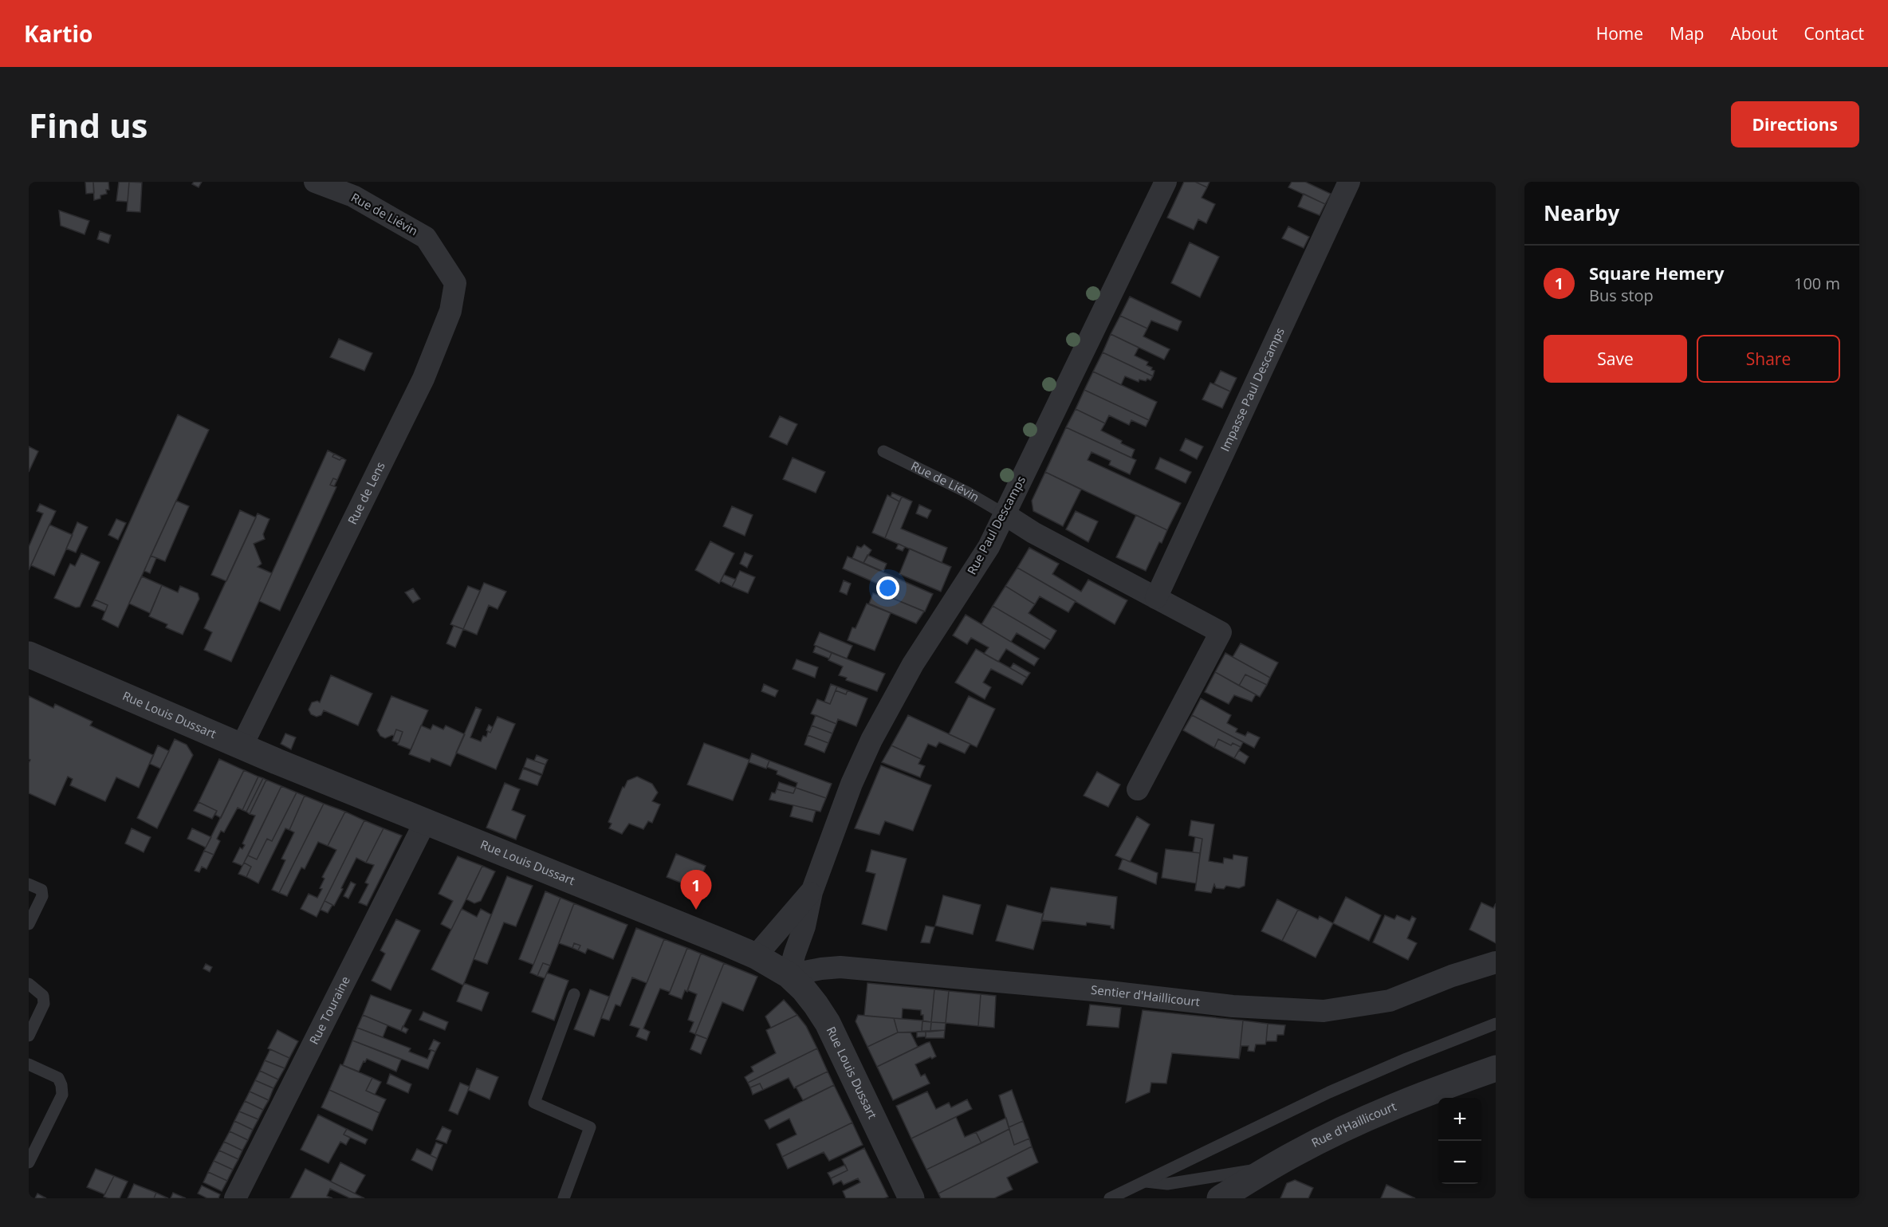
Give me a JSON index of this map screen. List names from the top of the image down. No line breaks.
{"streets":{"street":["Rue de Liévin","Impasse Paul Descamps","Rue de Lens","Rue Paul Descamps","Rue Louis Dussart","Sentier d'Haillicourt","Rue Touraine","Rue d'Haillicourt"]},"crossings":[["Rue de Liévin","Rue de Lens"],["Rue de Liévin","Rue Paul Descamps"],["Rue de Lens","Rue Louis Dussart"],["Rue Paul Descamps","Rue Louis Dussart"],["Rue Paul Descamps","Sentier d'Haillicourt"],["Rue Louis Dussart","Sentier d'Haillicourt"],["Rue Louis Dussart","Rue Touraine"]],"page":{"header":"Kartio","nav":["Home","Map","About","Contact"],"buttons":["Directions",["Save","Share"]],"title":"Find us","heading":"Nearby","list":[{"mark":"1","name":"Square Hemery","note":"Bus stop","value":"100 m"}],"pins":"1","map_buttons":["+","−"]}}
